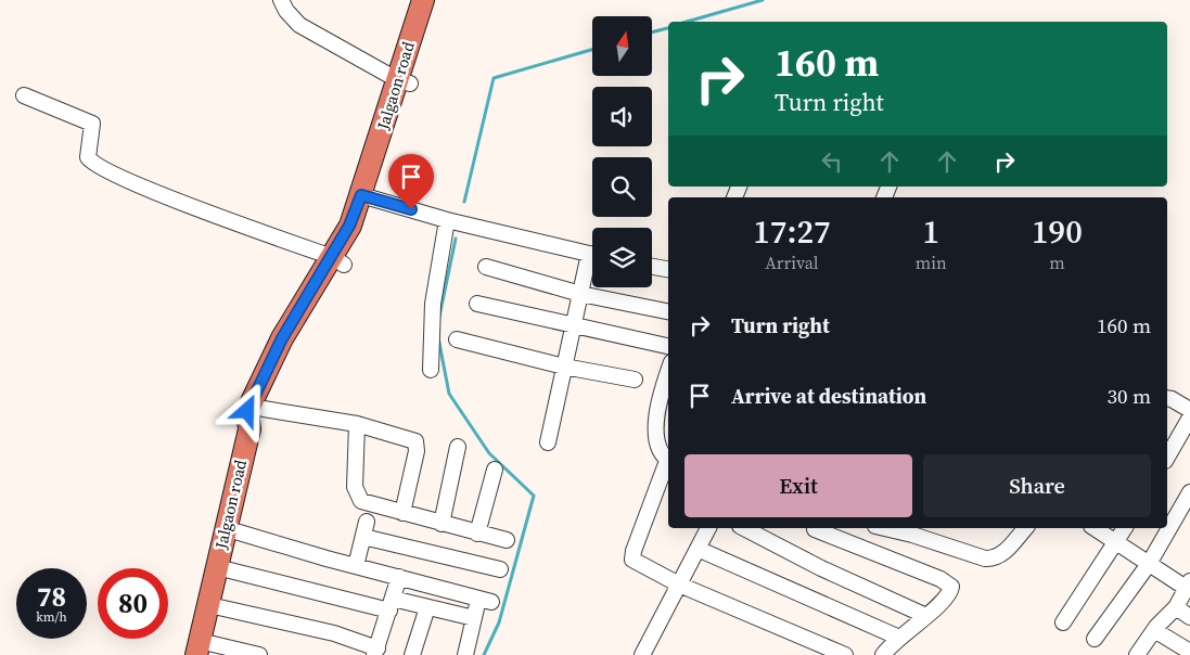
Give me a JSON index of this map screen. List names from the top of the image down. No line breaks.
{"streets":{"highway":["Jalgaon road"]},"north":"top","page":{"turn":["160 m","Turn right"],"eta":["17:27","Arrival","1","min","190","m"],"list":[{"name":"Turn right","value":"160 m"},{"name":"Arrive at destination","value":"30 m"}],"buttons":["Exit","Share"],"speed":"78 km/h","limit":"80"}}
